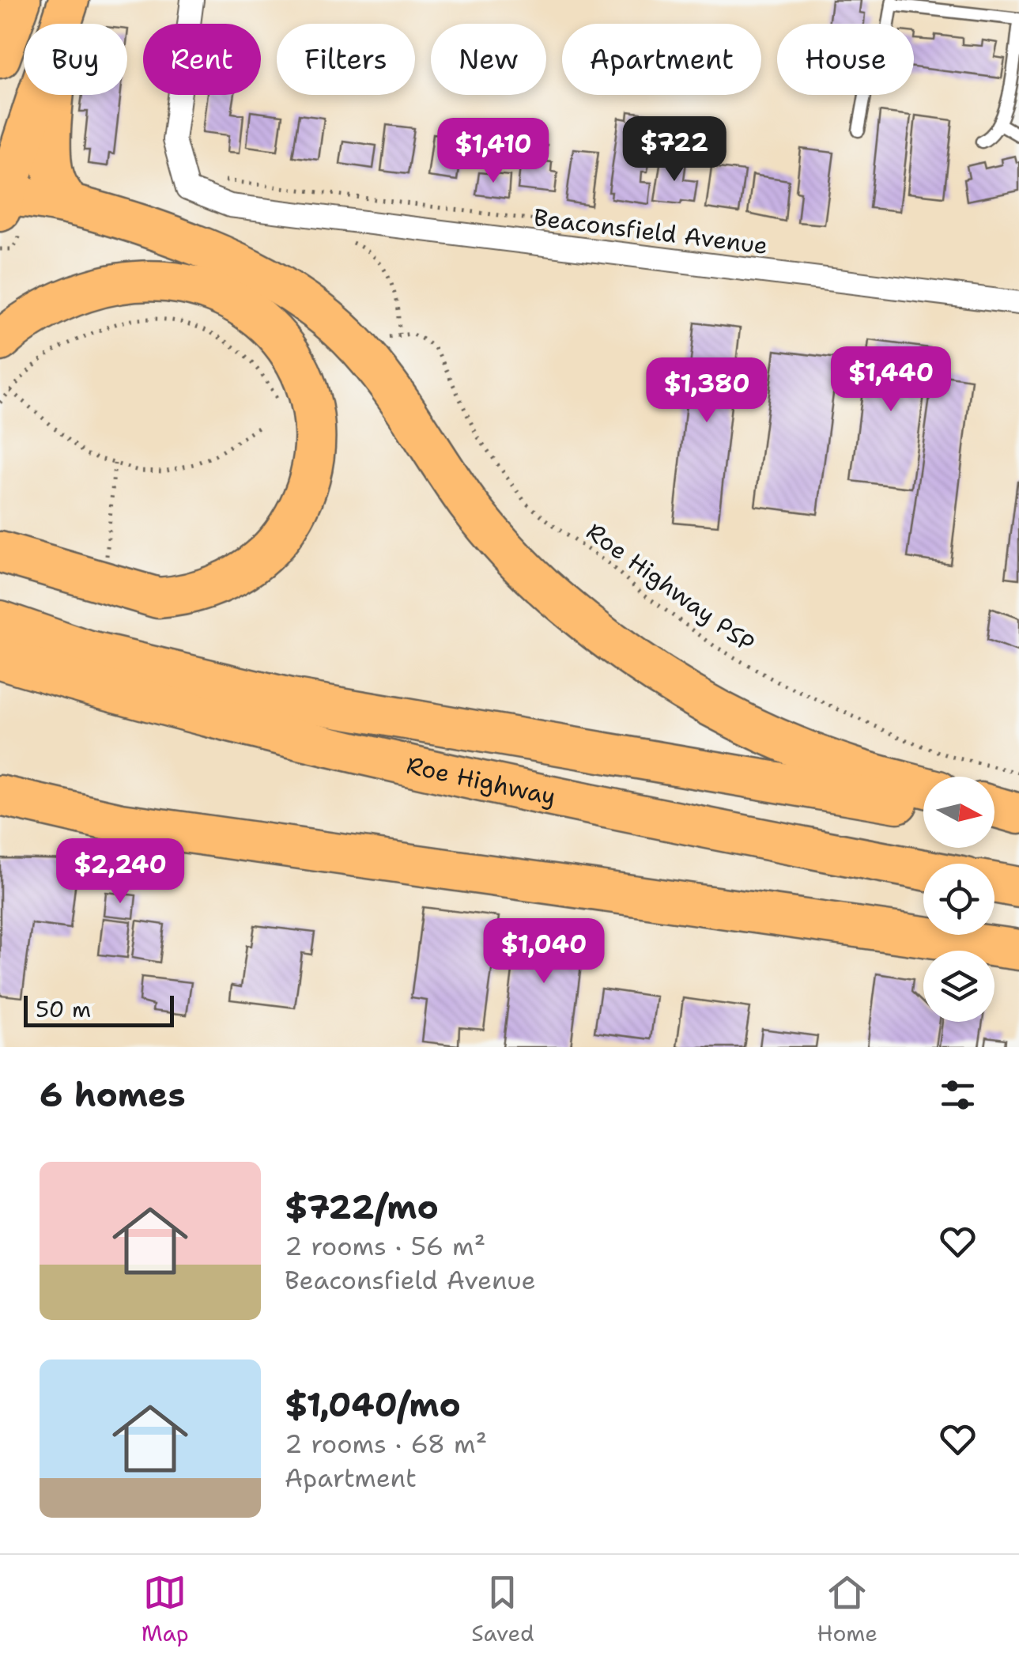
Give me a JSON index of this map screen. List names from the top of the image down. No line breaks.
{"streets":{"highway":["Roe Highway"],"street":["Beaconsfield Avenue"],"path":["Roe Highway PSP"]},"scale_bar":"50 m","north":"right","page":{"chip":["Buy","Rent","Filters","New","Apartment","House"],"price":["$722","$1,410","$1,440","$1,380","$2,240","$1,040"],"scale":"50 m","heading":"6 homes","list":[{"name":"$722/mo","note":"2 rooms · 56 m² · Beaconsfield Avenue"},{"name":"$1,040/mo","note":"2 rooms · 68 m² · Apartment"}],"tabs":["Map","Saved","Home"]}}
